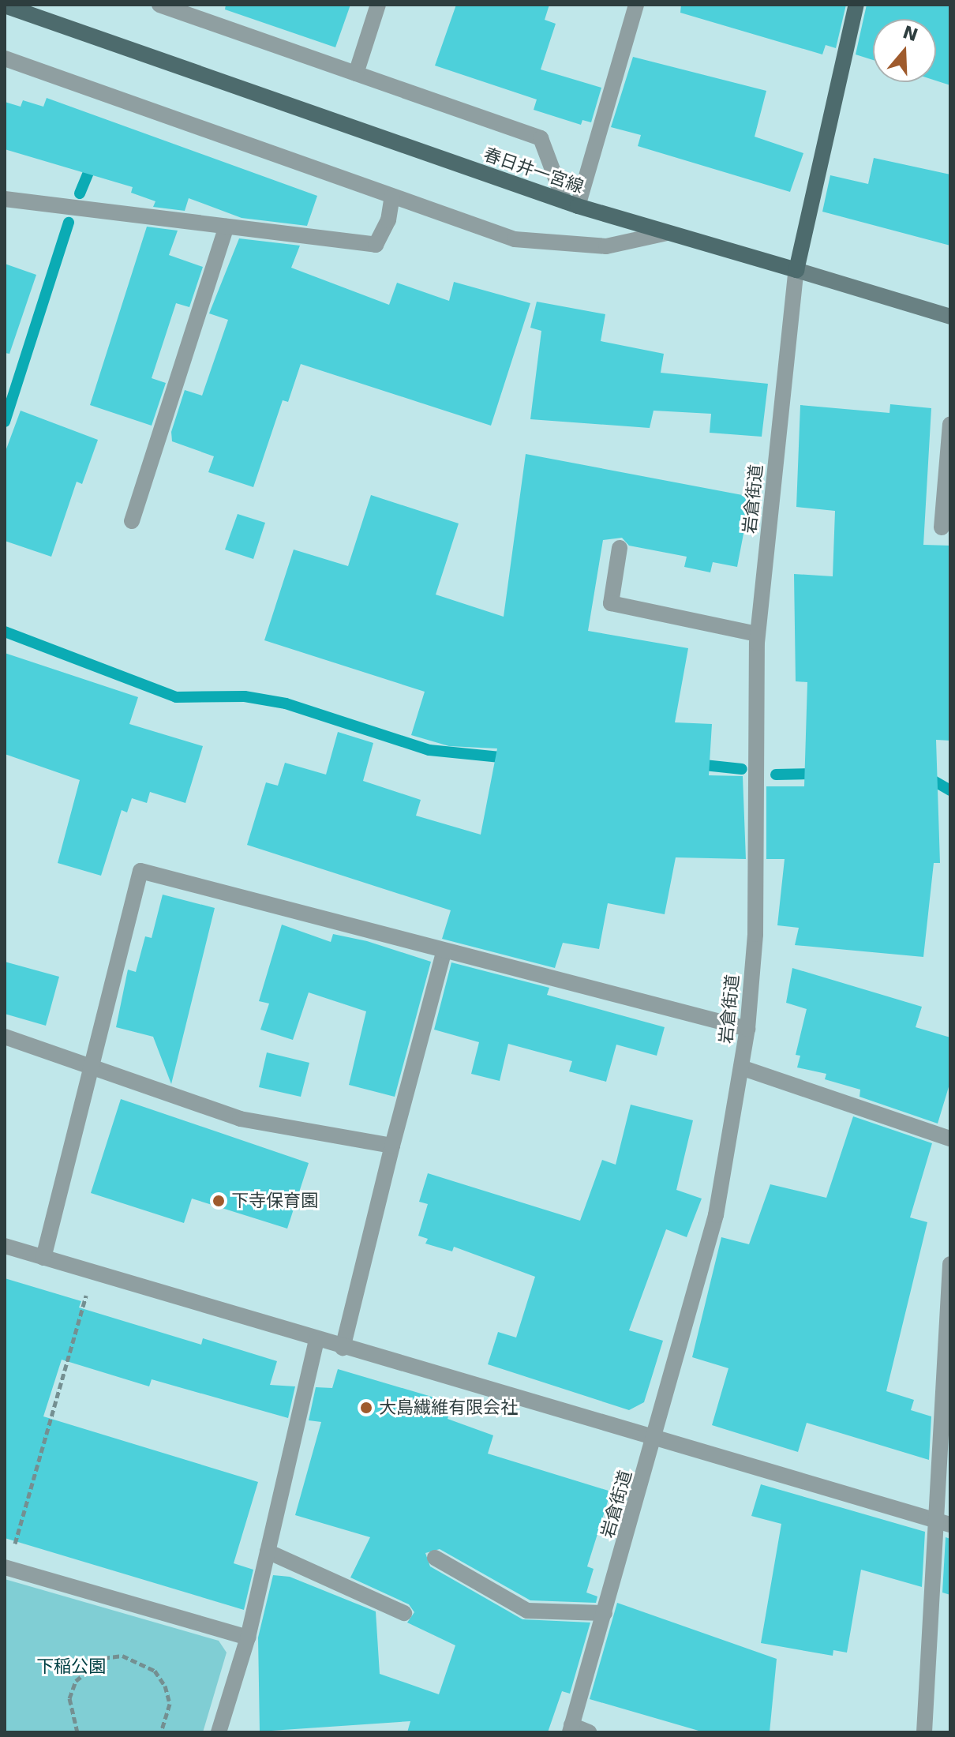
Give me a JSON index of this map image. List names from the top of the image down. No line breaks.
{"streets":{"main road":["春日井一宮線"],"street":["岩倉街道"]},"crossings":[["春日井一宮線","岩倉街道"]],"parks":["下稲公園"],"places":["下寺保育園","大島繊維有限会社"],"north":"top"}
